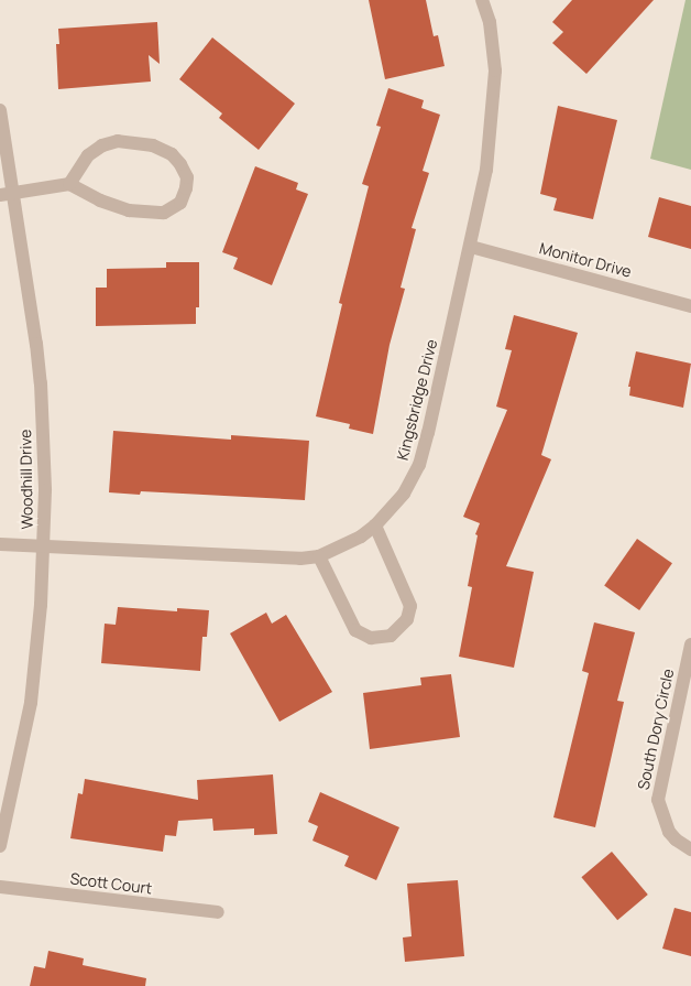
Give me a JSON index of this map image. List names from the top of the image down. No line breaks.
{"streets":{"street":["Monitor Drive","Kingsbridge Drive","Woodhill Drive","South Dory Circle","Scott Court"]},"crossings":[["Monitor Drive","Kingsbridge Drive"],["Kingsbridge Drive","Woodhill Drive"]]}
